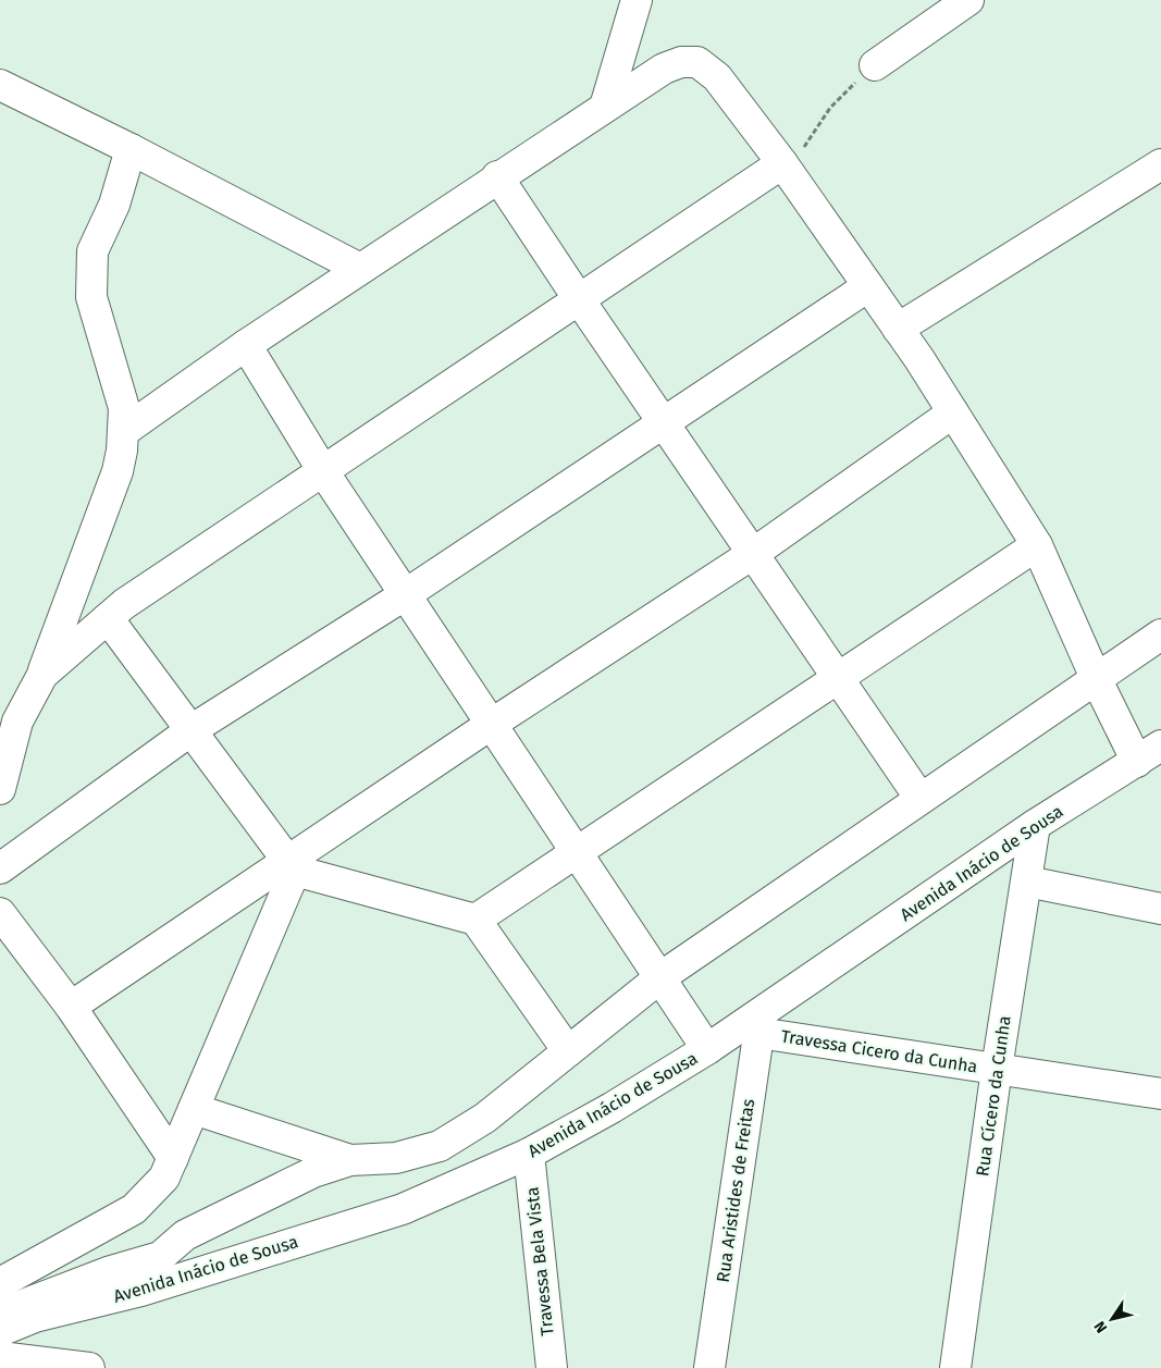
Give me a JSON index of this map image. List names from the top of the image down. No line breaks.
{"streets":{"street":["Avenida Inácio de Sousa","Travessa Cicero da Cunha","Rua Cícero da Cunha","Rua Aristides de Freitas","Travessa Bela Vista"]},"crossings":[["Avenida Inácio de Sousa","Travessa Cicero da Cunha"],["Avenida Inácio de Sousa","Rua Cícero da Cunha"],["Avenida Inácio de Sousa","Rua Aristides de Freitas"],["Avenida Inácio de Sousa","Travessa Bela Vista"],["Travessa Cicero da Cunha","Rua Cícero da Cunha"],["Travessa Cicero da Cunha","Rua Aristides de Freitas"]],"north":"bottom left"}
